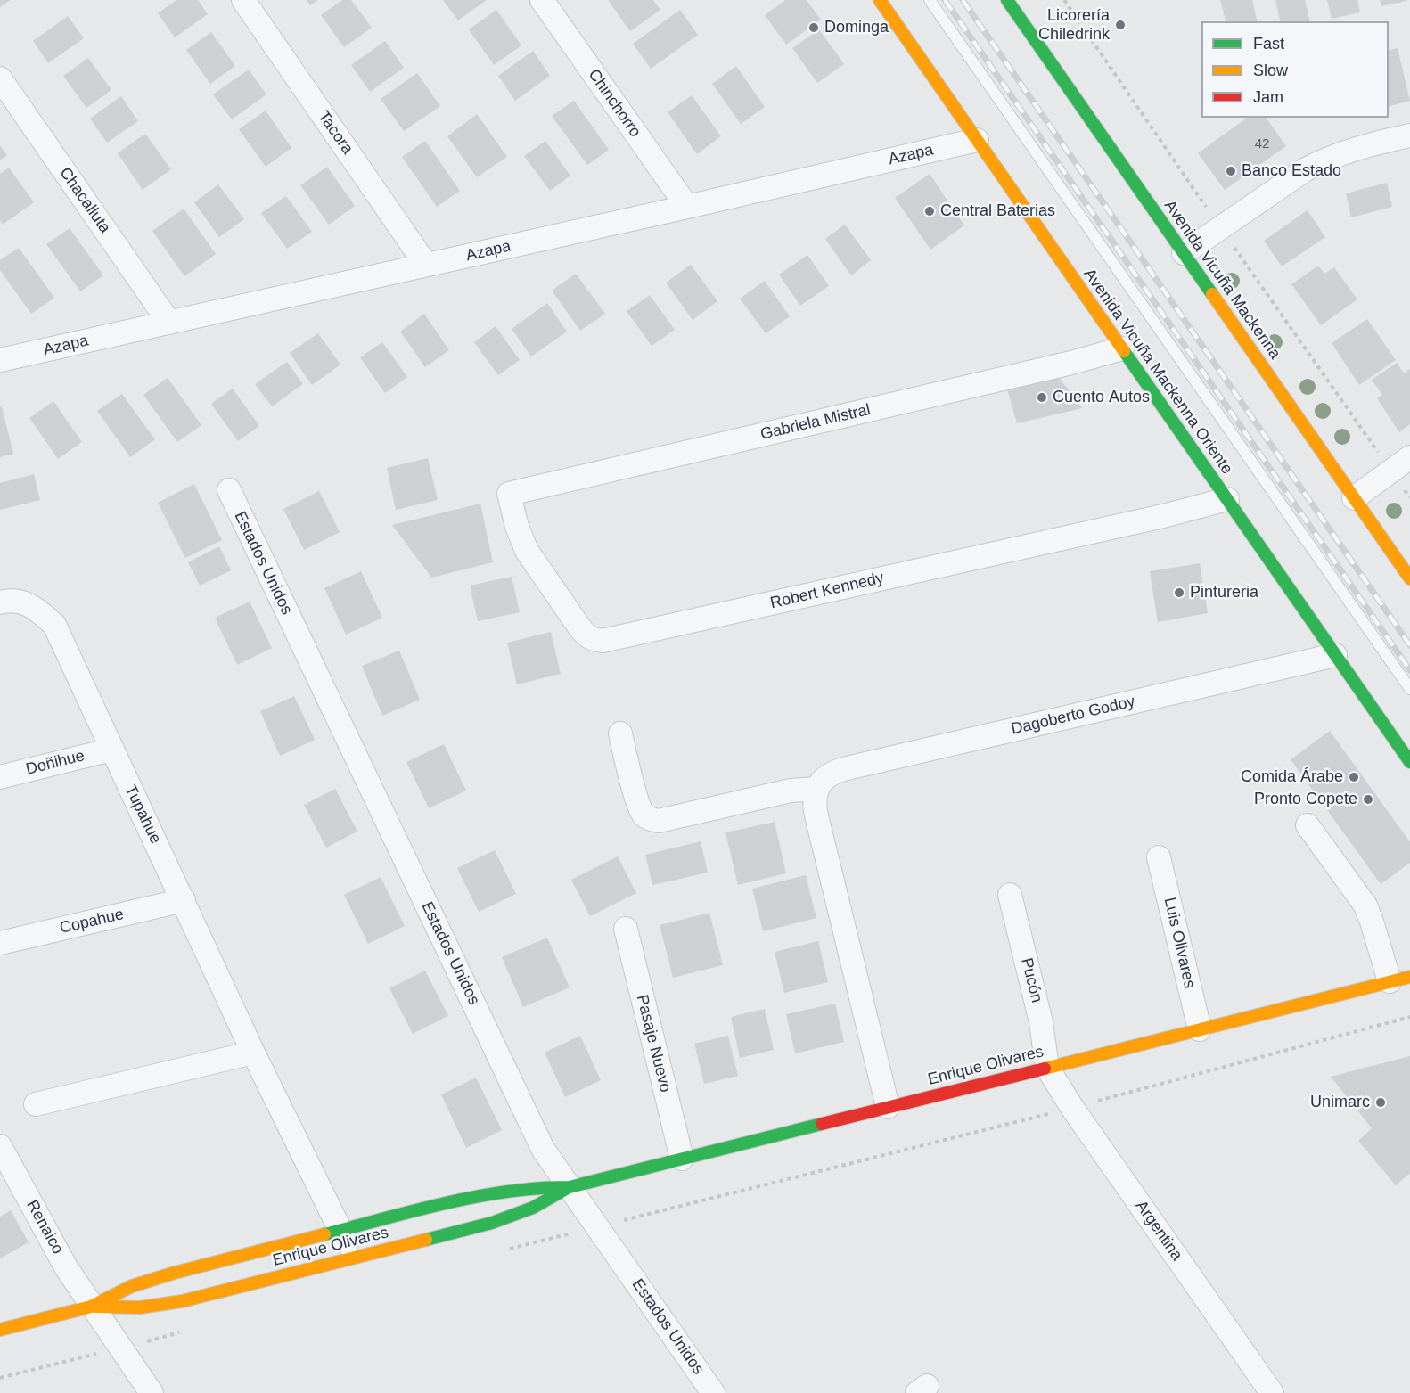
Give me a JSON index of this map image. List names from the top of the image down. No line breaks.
{"streets":{"main road":["Avenida Vicuña Mackenna","Avenida Vicuña Mackenna Oriente","Enrique Olivares"],"street":["Chinchorro","Tacora","Azapa","Chacalluta","Gabriela Mistral","Estados Unidos","Robert Kennedy","Dagoberto Godoy","Doñihue","Tupahue","Copahue","Luis Olivares","Pucón","Pasaje Nuevo","Renaico","Argentina"]},"crossings":[["Chinchorro","Azapa"],["Tacora","Azapa"],["Azapa","Chacalluta"],["Azapa","Avenida Vicuña Mackenna Oriente"],["Avenida Vicuña Mackenna Oriente","Gabriela Mistral"],["Avenida Vicuña Mackenna Oriente","Robert Kennedy"],["Avenida Vicuña Mackenna Oriente","Dagoberto Godoy"],["Gabriela Mistral","Robert Kennedy"],["Estados Unidos","Enrique Olivares"],["Doñihue","Tupahue"],["Tupahue","Copahue"],["Tupahue","Enrique Olivares"],["Luis Olivares","Enrique Olivares"],["Pucón","Enrique Olivares"],["Pucón","Argentina"],["Pasaje Nuevo","Enrique Olivares"],["Enrique Olivares","Renaico"],["Enrique Olivares","Argentina"]],"places":["Licorería Chiledrink","Dominga","Banco Estado","Central Baterias","Cuento Autos","Pintureria","Comida Árabe","Pronto Copete","Unimarc"],"house_numbers":["42"],"legend":["Fast","Slow","Jam"]}
